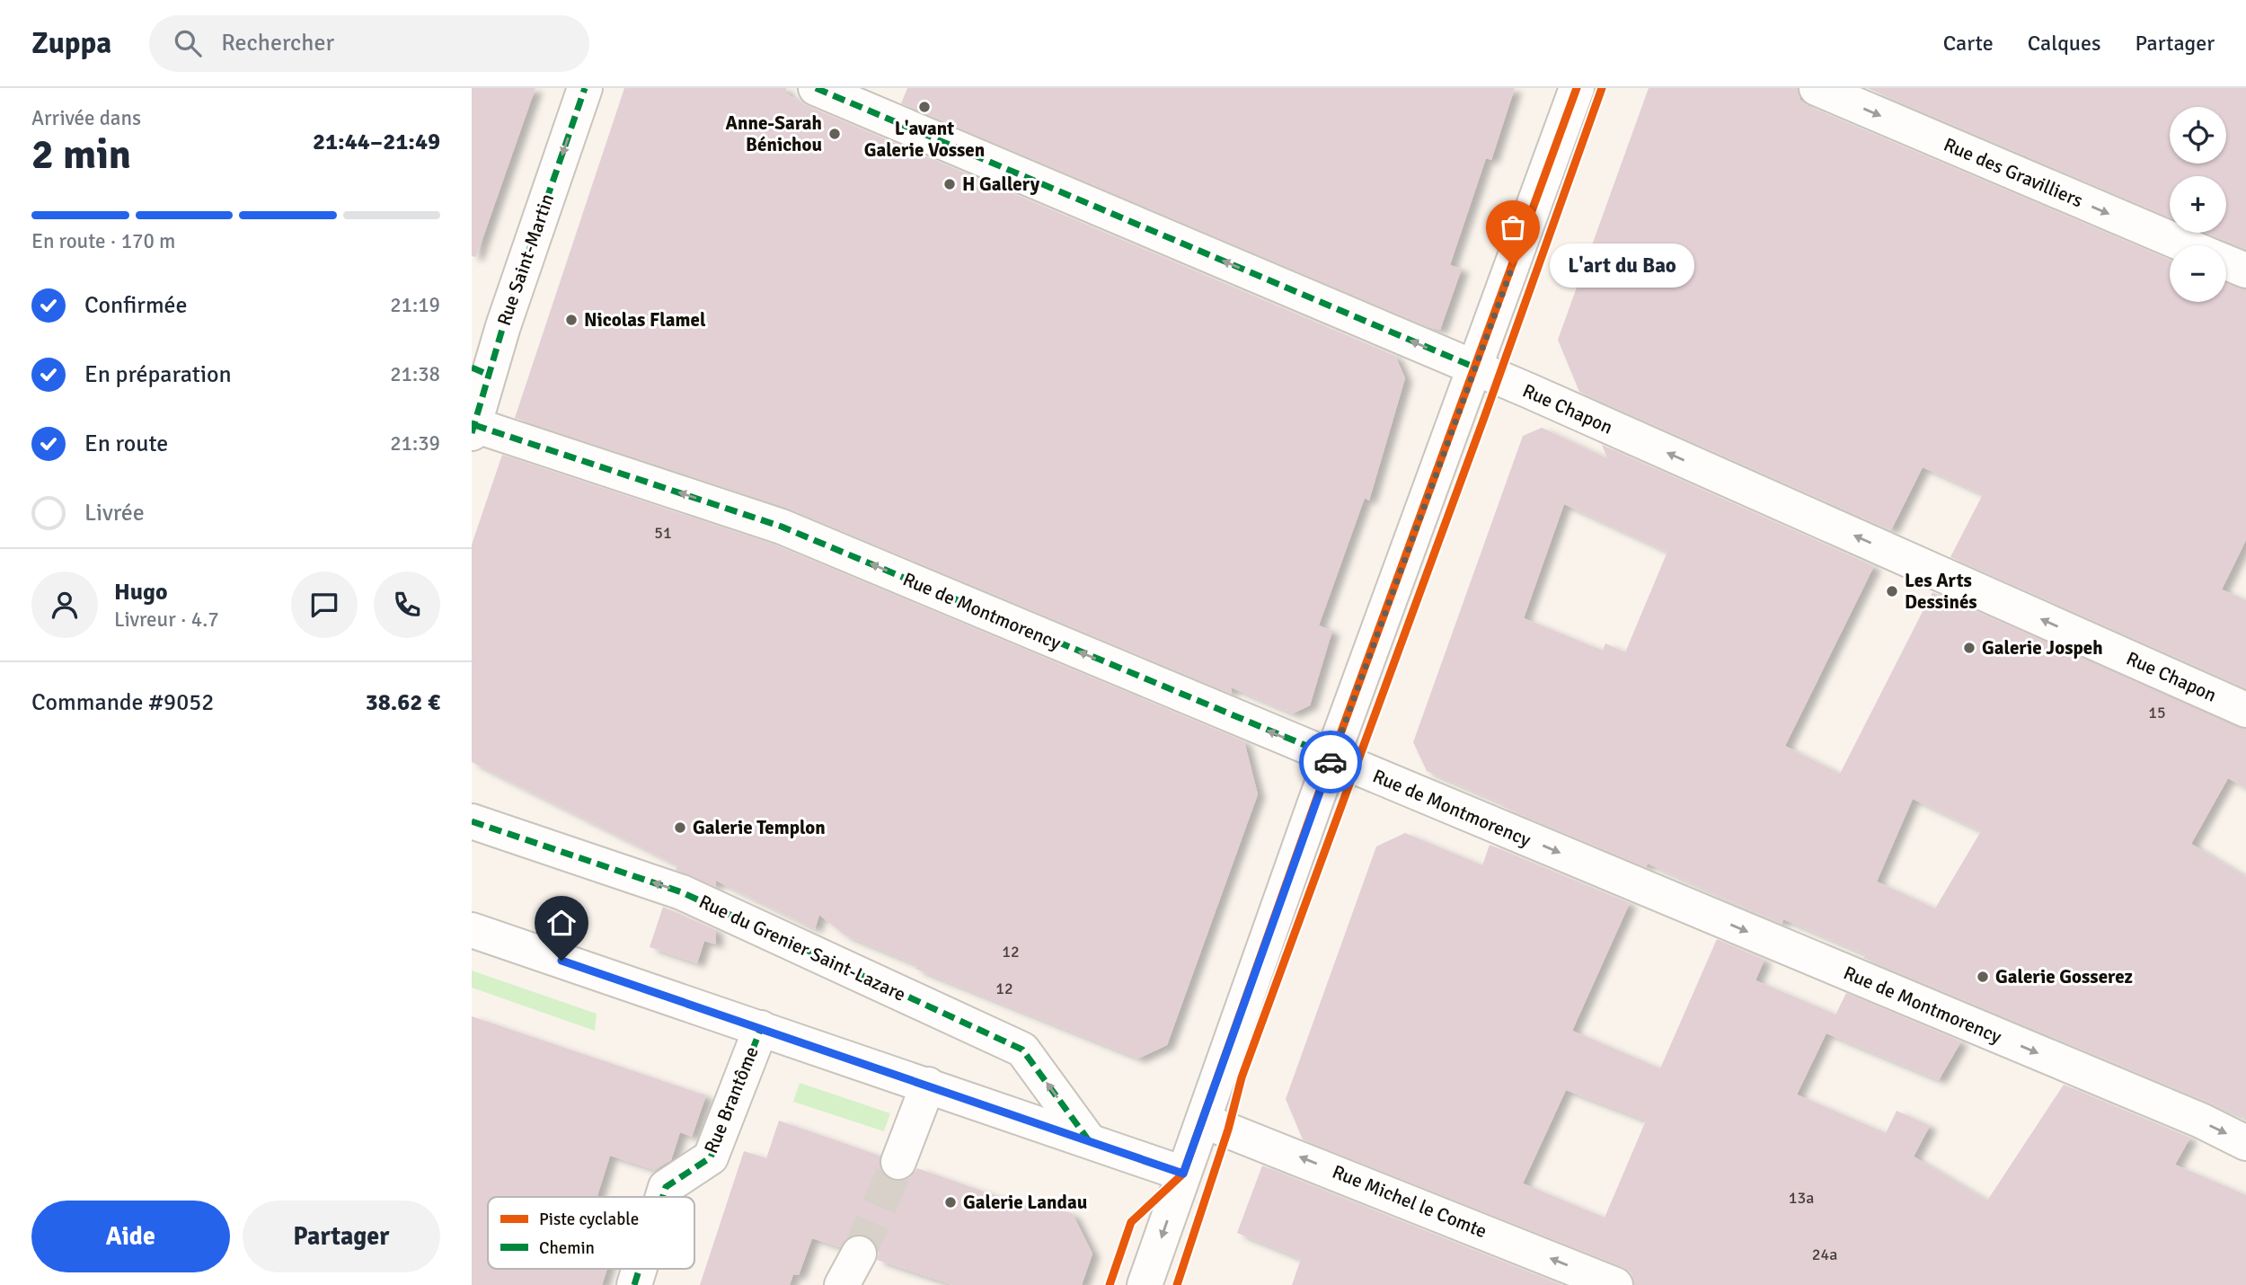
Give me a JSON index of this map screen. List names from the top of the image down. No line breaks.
{"streets":{"street":["Rue des Gravilliers","Rue Saint-Martin","Rue Chapon","Rue de Montmorency","Rue du Grenier Saint-Lazare","Rue Brantôme","Rue Michel le Comte"]},"crossings":[["Rue Saint-Martin","Rue de Montmorency"]],"one_way":["Rue des Gravilliers","Rue Saint-Martin","Rue Chapon","Rue Michel le Comte"],"places":["L'avant Galerie Vossen","Anne-Sarah Bénichou","H Gallery","L'art du Bao","Nicolas Flamel","Les Arts Dessinés","Galerie Jospeh","Galerie Templon","Galerie Gosserez","Galerie Landau"],"house_numbers":["51","15","12","12","13a","24a"],"legend":["Piste cyclable","Chemin"],"page":{"header":"Zuppa","search":"Rechercher","nav":["Carte","Calques","Partager"],"heading":["2 min","Arrivée dans","21:44–21:49"],"panel":["Hugo","Livreur · 4.7","Commande #9052","38.62 €"],"map_buttons":["+","−"],"bar":"En route · 170 m","bubble":"L'art du Bao","list":[["Confirmée","21:19"],["En préparation","21:38"],["En route","21:39"],"Livrée"],"buttons":["Aide","Partager"]}}
